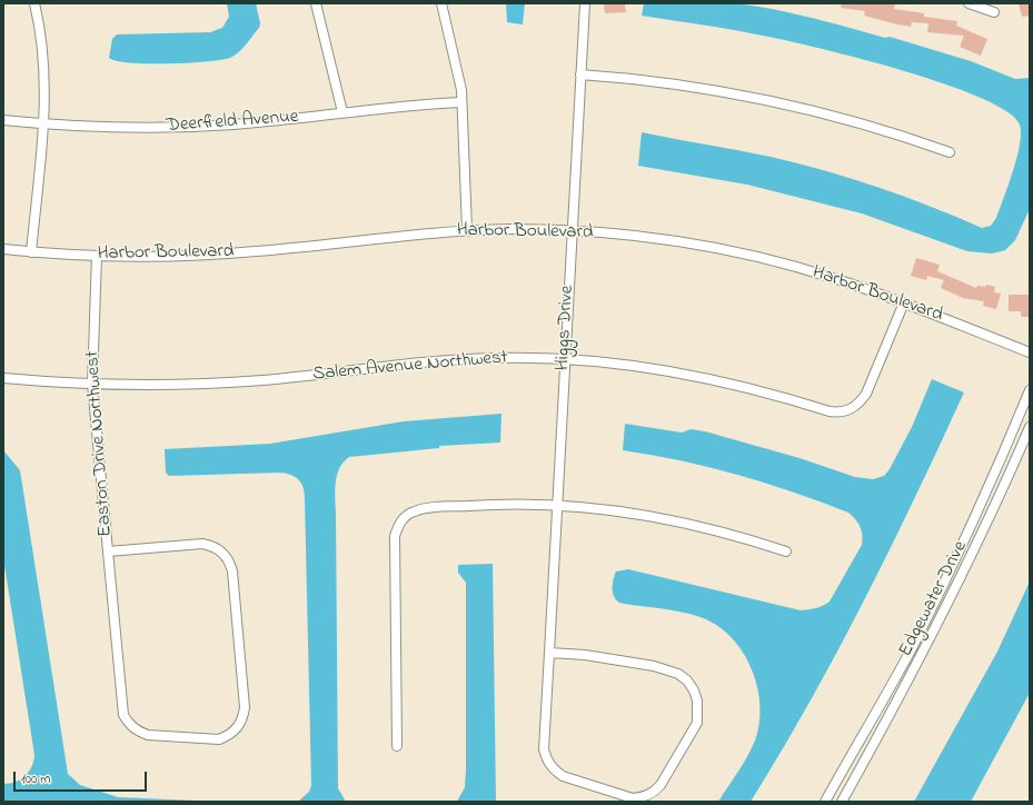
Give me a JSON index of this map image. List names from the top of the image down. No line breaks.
{"streets":{"street":["Deerfield Avenue","Harbor Boulevard","Higgs Drive","Salem Avenue Northwest","Easton Drive Northwest","Edgewater Drive"]},"crossings":[["Harbor Boulevard","Higgs Drive"],["Harbor Boulevard","Salem Avenue Northwest"],["Harbor Boulevard","Easton Drive Northwest"],["Higgs Drive","Salem Avenue Northwest"],["Salem Avenue Northwest","Easton Drive Northwest"]],"scale_bar":"100 m"}
